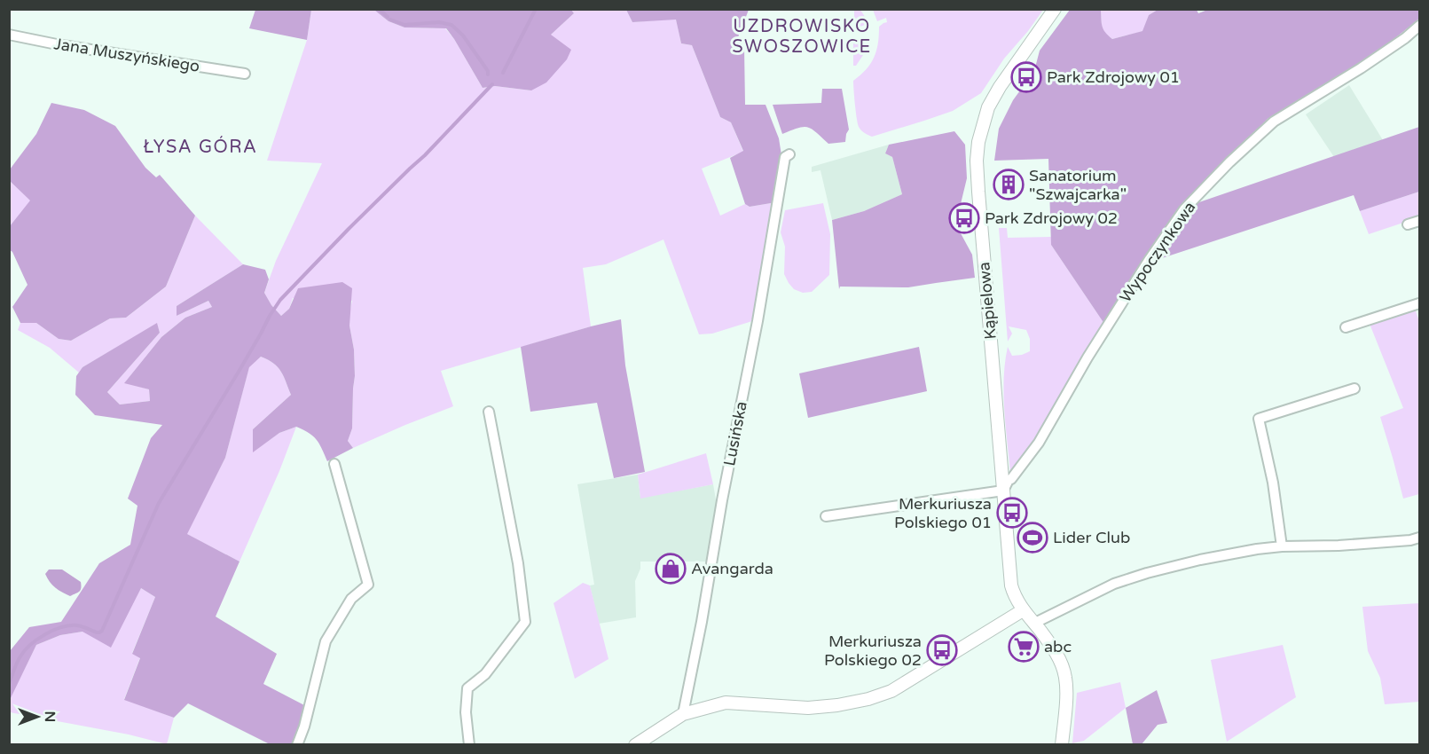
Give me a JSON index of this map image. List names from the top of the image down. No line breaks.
{"streets":{"street":["Jana Muszyńskiego","Wypoczynkowa","Kąpielowa","Lusińska"]},"crossings":[["Wypoczynkowa","Kąpielowa"]],"districts":["UZDROWISKO SWOSZOWICE","ŁYSA GÓRA"],"places":{"bus stop":["Park Zdrojowy 01","Park Zdrojowy 02","Merkuriusza Polskiego 01","Merkuriusza Polskiego 02"],"building":["Sanatorium \"Szwajcarka\""],"sports":["Lider Club"],"shop":["Avangarda"],"supermarket":["abc"]},"north":"right"}
